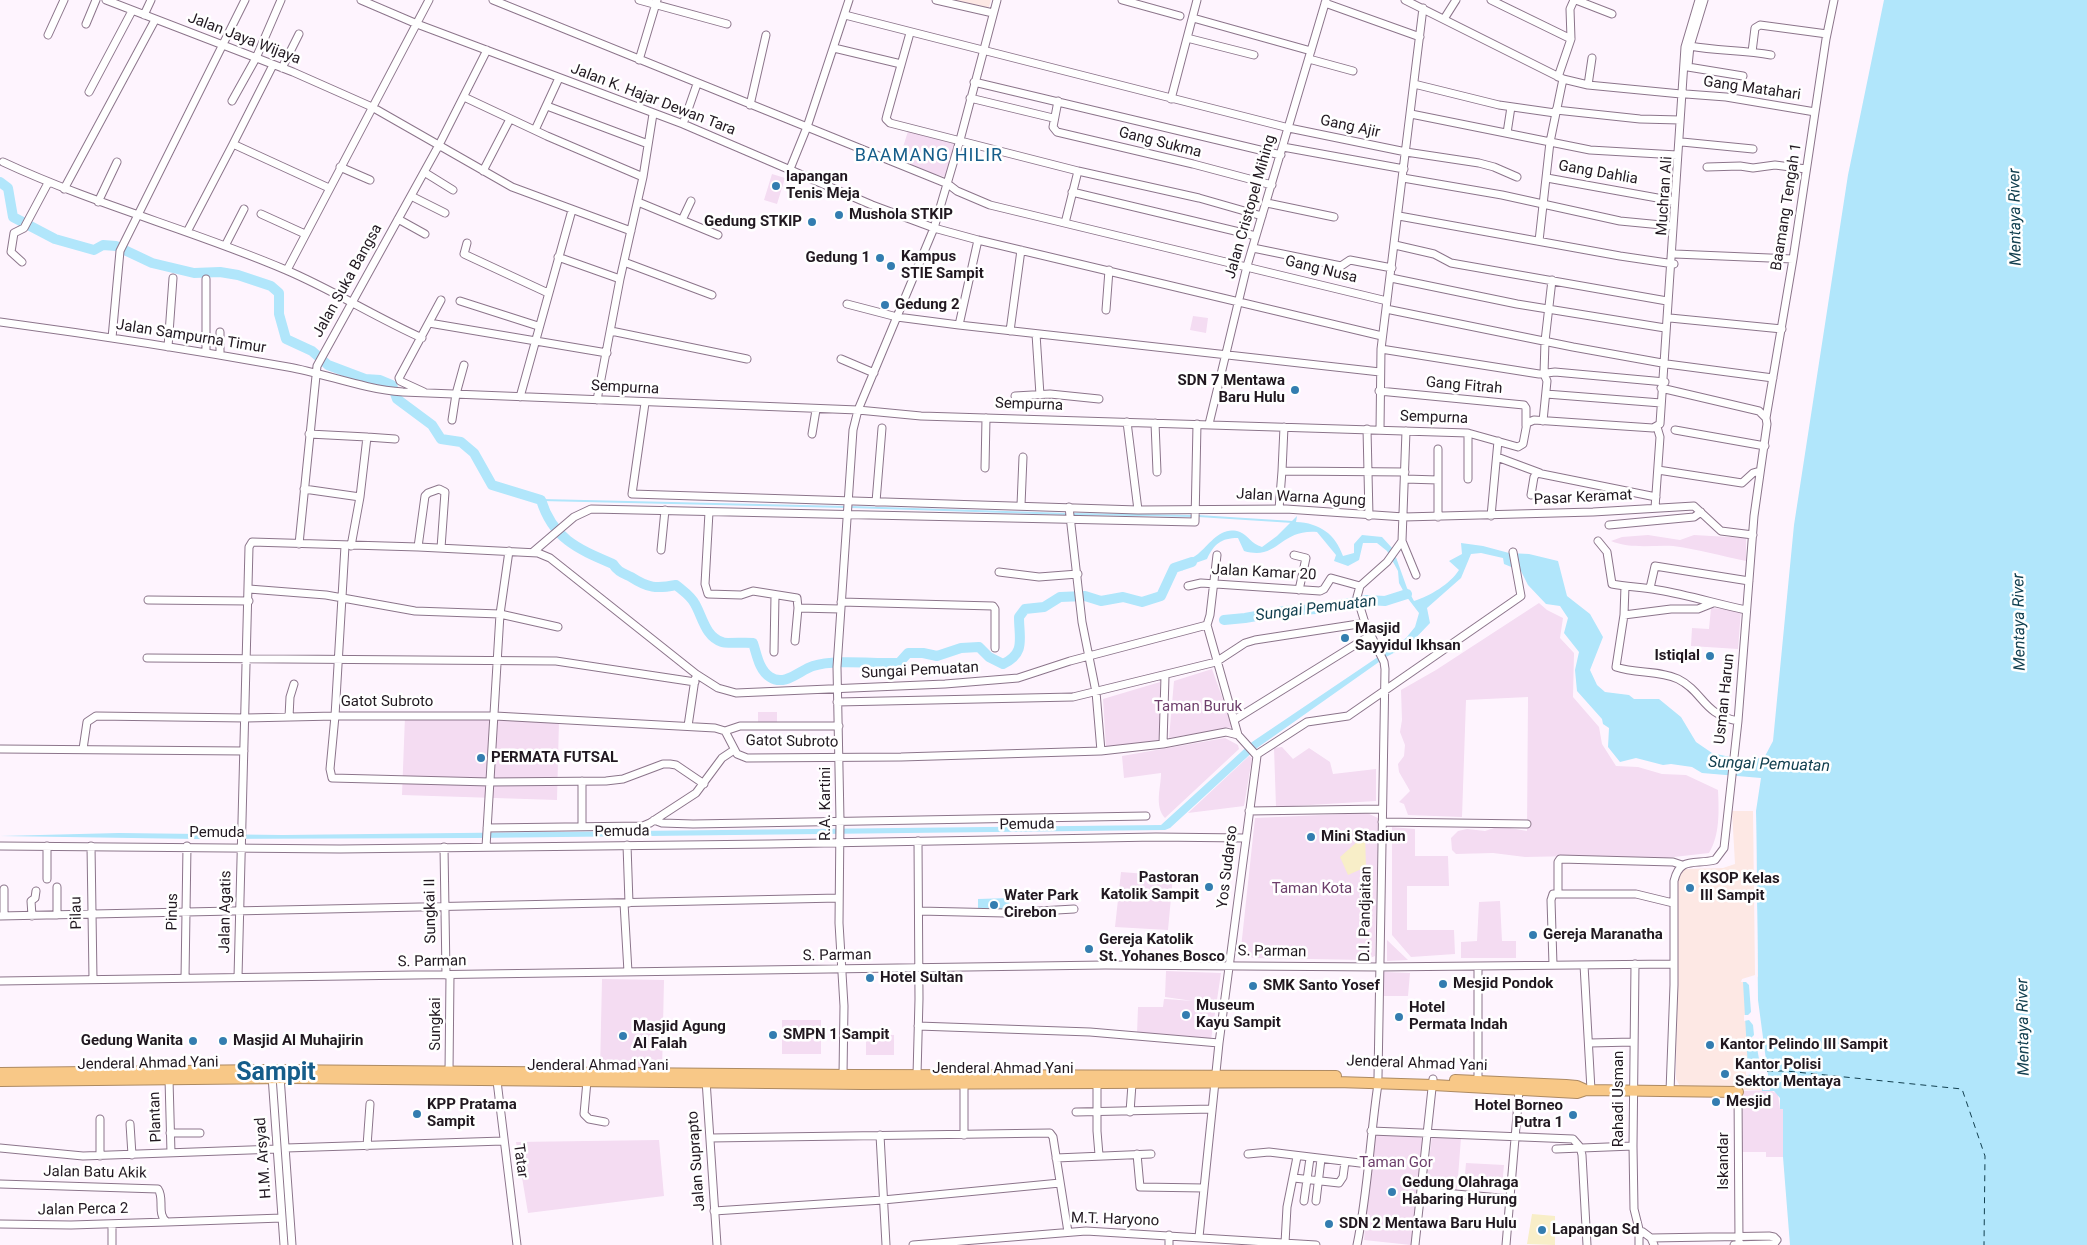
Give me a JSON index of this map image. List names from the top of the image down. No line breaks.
{"streets":{"highway":["Jenderal Ahmad Yani"],"street":["Jalan Jaya Wijaya","Gang Matahari","Jalan K. Hajar Dewan Tara","Gang Ajir","Gang Sukma","Gang Dahlia","Muchran Ali","Jalan Cristopel Mihing","Baamang Tengah 1","Gang Nusa","Jalan Suka Bangsa","Jalan Sampurna Timur","Gang Fitrah","Sempurna","Jalan Warna Agung","Pasar Keramat","Jalan Kamar 20","Sungai Pemuatan","Usman Harun","Gatot Subroto","R.A. Kartini","Pemuda","Yos Sudarso","Sungkai II","Pinus","Jalan Agatis","Pilau","D.I. Pandjaitan","S. Parman","Sungkai","Rahadi Usman","Plantan","H.M. Arsyad","Tatar","Jalan Suprapto","Iskandar","Jalan Batu Akik","Jalan Perca 2","M.T. Haryono"]},"crossings":[["Jalan Jaya Wijaya","Jalan Suka Bangsa"],["Gang Matahari","Muchran Ali"],["Gang Matahari","Baamang Tengah 1"],["Jalan K. Hajar Dewan Tara","Jalan Cristopel Mihing"],["Jalan K. Hajar Dewan Tara","Jalan Suka Bangsa"],["Jalan K. Hajar Dewan Tara","R.A. Kartini"],["Gang Ajir","Jalan Cristopel Mihing"],["Gang Ajir","R.A. Kartini"],["Gang Sukma","Jalan Cristopel Mihing"],["Gang Dahlia","Muchran Ali"],["Muchran Ali","Gang Nusa"],["Muchran Ali","Pasar Keramat"],["Jalan Cristopel Mihing","Gang Nusa"],["Jalan Cristopel Mihing","Sempurna"],["Baamang Tengah 1","Gang Nusa"],["Baamang Tengah 1","Usman Harun"],["Gang Nusa","R.A. Kartini"],["Jalan Suka Bangsa","Jalan Sampurna Timur"],["Jalan Suka Bangsa","Jalan Agatis"],["Jalan Sampurna Timur","Sempurna"],["Gang Fitrah","Sempurna"],["Sempurna","R.A. Kartini"],["Jalan Warna Agung","Pasar Keramat"],["Pasar Keramat","Usman Harun"],["Sungai Pemuatan","R.A. Kartini"],["Gatot Subroto","R.A. Kartini"],["Gatot Subroto","Jalan Agatis"],["R.A. Kartini","Pemuda"],["R.A. Kartini","S. Parman"],["R.A. Kartini","Jenderal Ahmad Yani"],["Pemuda","Yos Sudarso"],["Pemuda","Sungkai II"],["Pemuda","Pinus"],["Pemuda","Jalan Agatis"],["Pemuda","Pilau"],["Yos Sudarso","S. Parman"],["Yos Sudarso","Jenderal Ahmad Yani"],["Yos Sudarso","M.T. Haryono"],["Sungkai II","S. Parman"],["Sungkai II","Sungkai"],["Pinus","S. Parman"],["Jalan Agatis","S. Parman"],["Pilau","S. Parman"],["D.I. Pandjaitan","S. Parman"],["D.I. Pandjaitan","Jenderal Ahmad Yani"],["S. Parman","Sungkai"],["S. Parman","Rahadi Usman"],["Sungkai","Jenderal Ahmad Yani"],["Jenderal Ahmad Yani","Rahadi Usman"],["Jenderal Ahmad Yani","Plantan"],["Jenderal Ahmad Yani","H.M. Arsyad"],["Jenderal Ahmad Yani","Tatar"],["Jenderal Ahmad Yani","Jalan Suprapto"],["Jenderal Ahmad Yani","Iskandar"],["Jalan Batu Akik","Jalan Perca 2"]],"districts":["BAAMANG HILIR","Sampit"],"water":["Mentaya River","Sungai Pemuatan"],"parks":["Taman Buruk","Taman Kota","Taman Gor"],"places":["lapangan Tenis Meja","Mushola STKIP","Gedung STKIP","Gedung 1","Kampus STIE Sampit","Gedung 2","SDN 7 Mentawa Baru Hulu","Masjid Sayyidul Ikhsan","Istiqlal","PERMATA FUTSAL","Mini Stadiun","Pastoran Katolik Sampit","KSOP Kelas III Sampit","Water Park Cirebon","Gereja Maranatha","Gereja Katolik St. Yohanes Bosco","Hotel Sultan","Mesjid Pondok","SMK Santo Yosef","Museum Kayu Sampit","Hotel Permata Indah","SMPN 1 Sampit","Masjid Agung Al Falah","Gedung Wanita","Masjid Al Muhajirin","Kantor Pelindo III Sampit","Kantor Polisi Sektor Mentaya","Mesjid","KPP Pratama Sampit","Hotel Borneo Putra 1","Gedung Olahraga Habaring Hurung","SDN 2 Mentawa Baru Hulu","Lapangan Sd"]}
